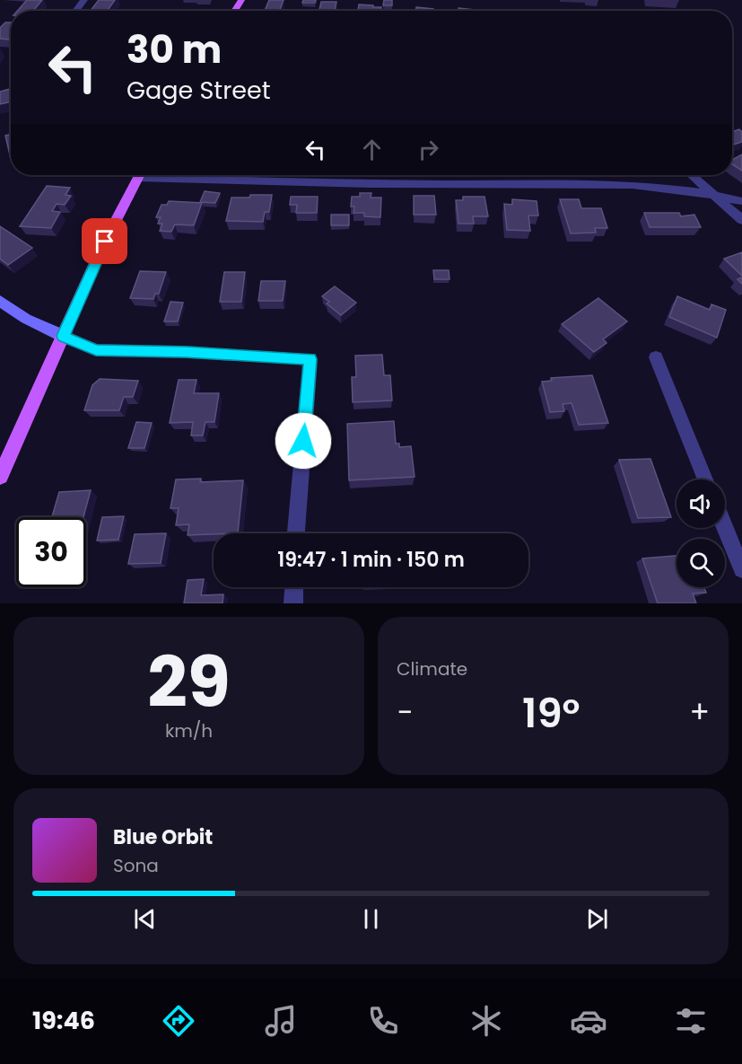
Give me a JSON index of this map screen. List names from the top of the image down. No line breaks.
{"page":{"turn":["30 m","Gage Street"],"limit":"30","trip":"19:47 · 1 min · 150 m","tile":[["29","km/h"],"Climate"],"heat":["−","19°","+"],"song":["Blue Orbit","Sona"],"tabs":"19:46"}}
